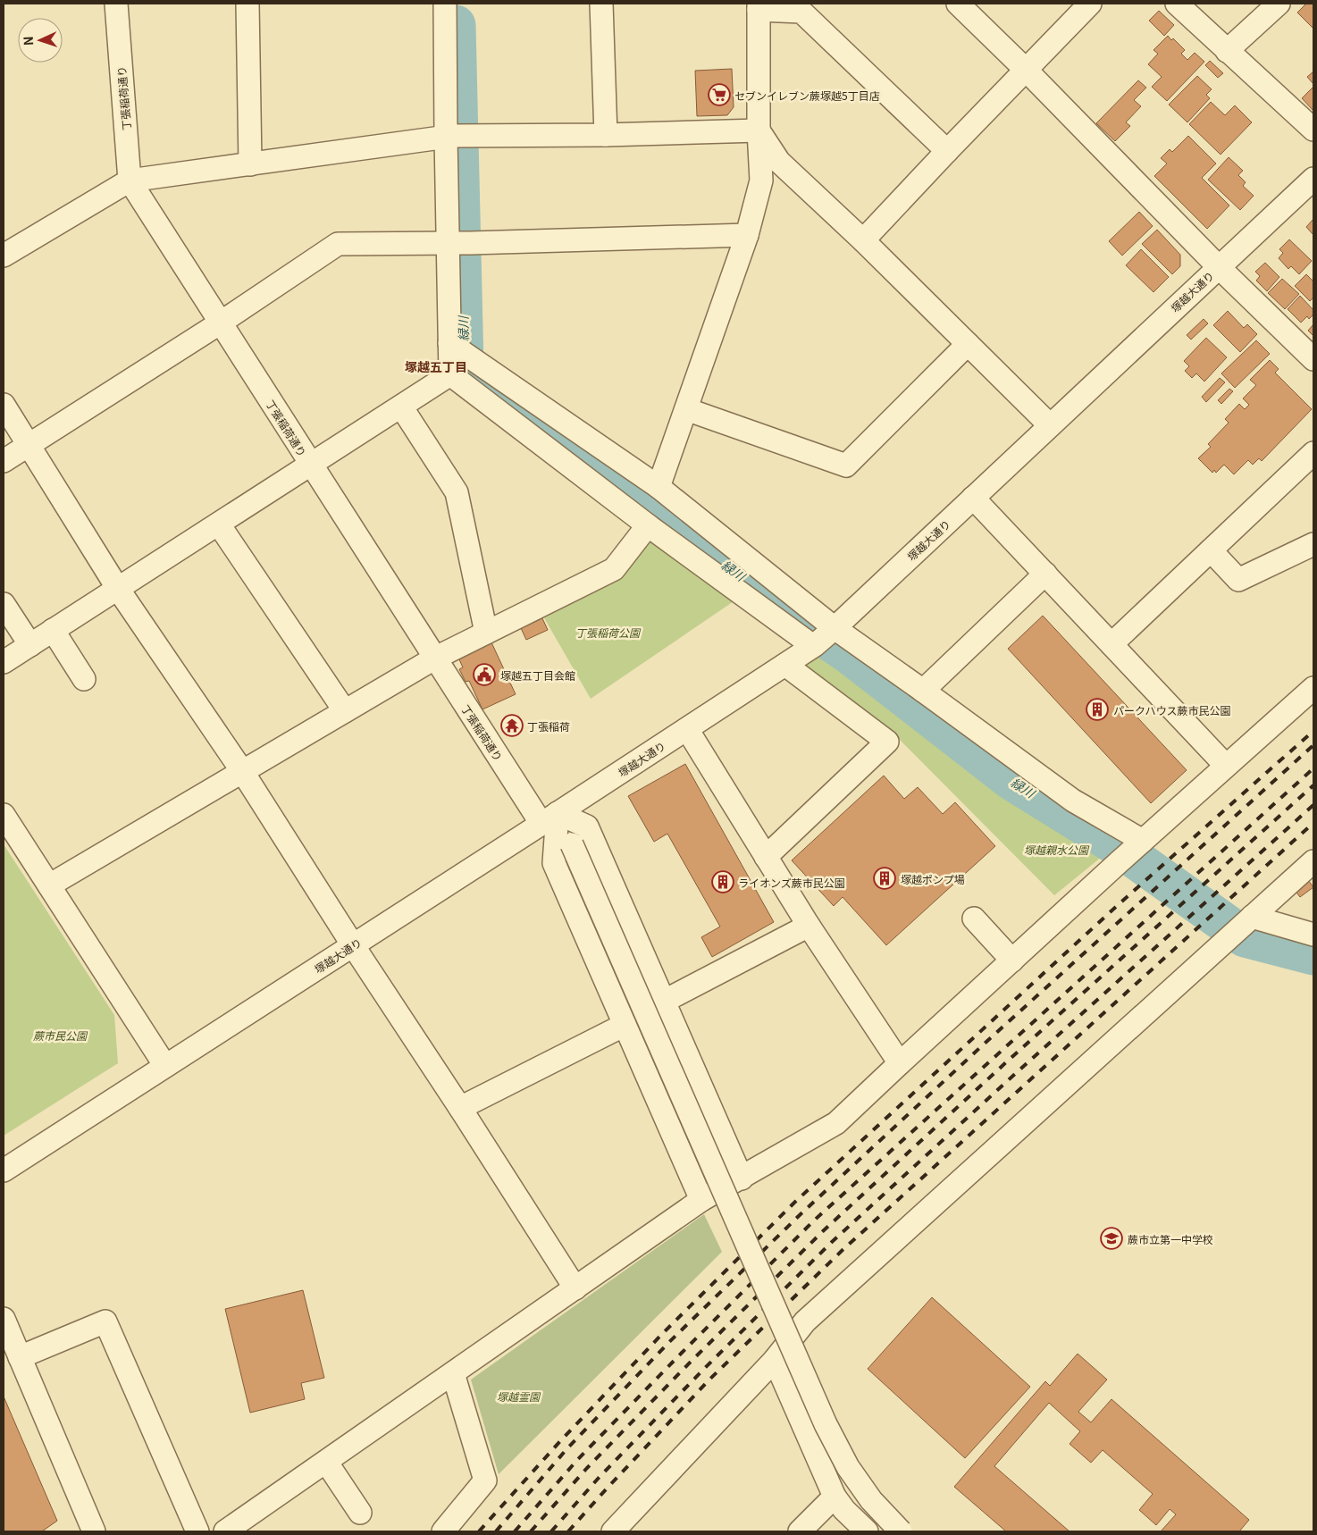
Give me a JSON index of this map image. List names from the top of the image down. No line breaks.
{"streets":{"street":["丁張稲荷通り","塚越大通り"]},"crossings":[["丁張稲荷通り","塚越大通り"]],"districts":["塚越五丁目"],"water":["緑川"],"parks":["丁張稲荷公園","塚越親水公園","蕨市民公園","塚越霊園"],"places":{"supermarket":["セブンイレブン蕨塚越5丁目店"],"public building":["塚越五丁目会館"],"building":["パークハウス蕨市民公園","塚越ポンプ場","ライオンズ蕨市民公園"],"temple":["丁張稲荷"],"school or university":["蕨市立第一中学校"]},"north":"left"}
